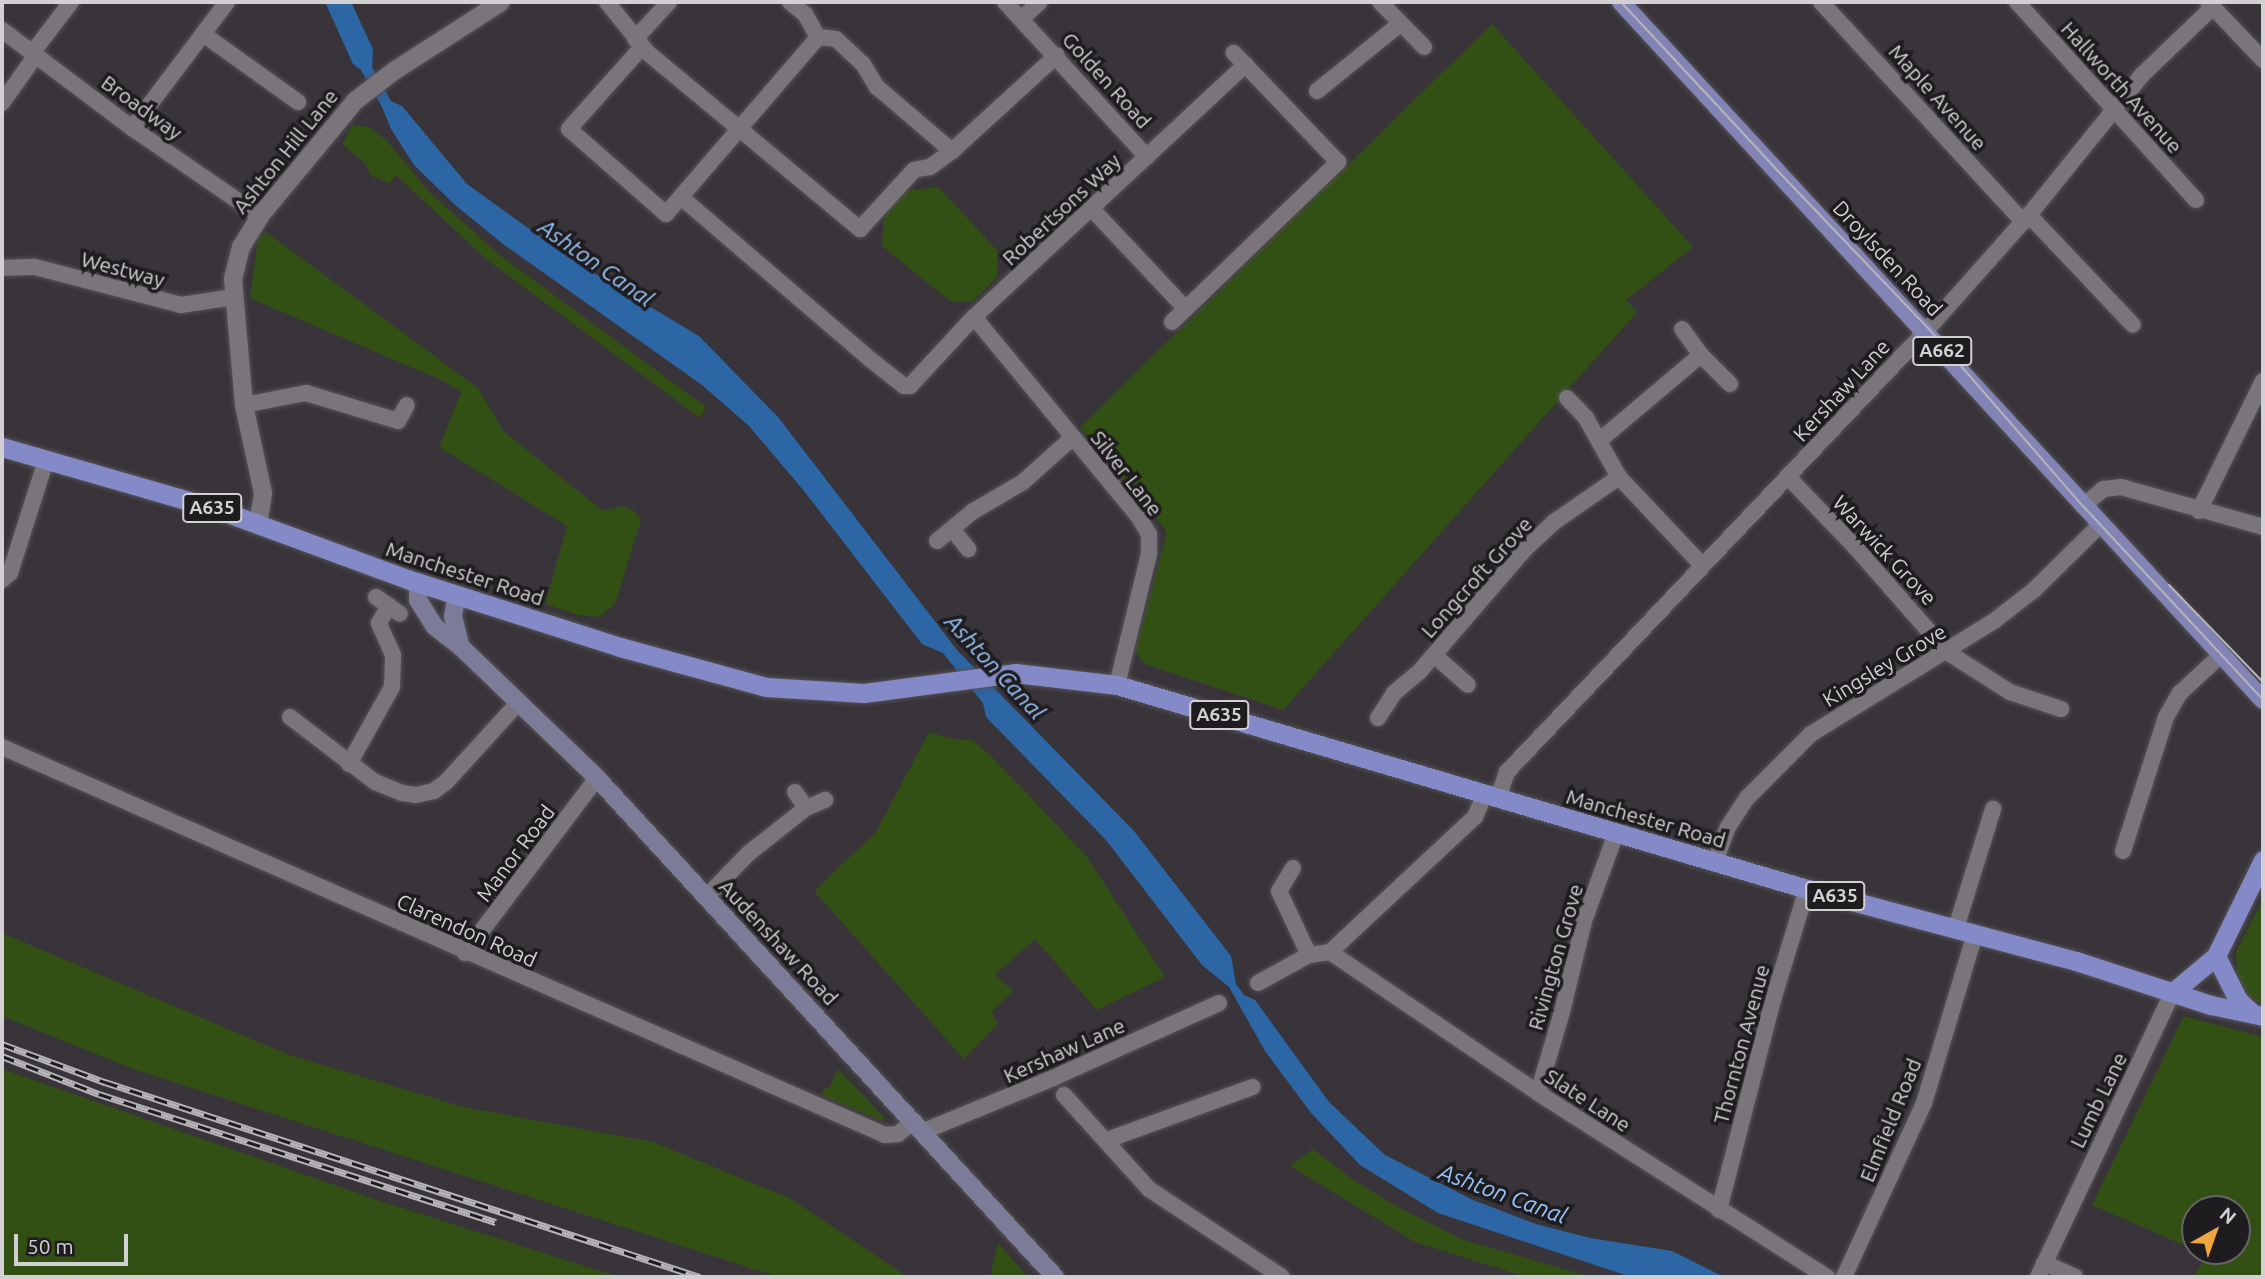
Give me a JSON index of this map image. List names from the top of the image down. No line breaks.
{"streets":{"highway":["A635","Manchester Road","Lumb Lane"],"main road":["Droylsden Road","A662","Audenshaw Road"],"street":["Golden Road","Hallworth Avenue","Maple Avenue","Broadway","Ashton Hill Lane","Robertsons Way","Westway","Kershaw Lane","Silver Lane","Warwick Grove","Longcroft Grove","Kingsley Grove","Manor Road","Clarendon Road","Rivington Grove","Thornton Avenue","Slate Lane","Elmfield Road"]},"crossings":[["Golden Road","Robertsons Way"],["Hallworth Avenue","Kershaw Lane"],["Maple Avenue","Kershaw Lane"],["Broadway","Ashton Hill Lane"],["Ashton Hill Lane","Westway"],["Ashton Hill Lane","Manchester Road"],["Robertsons Way","Silver Lane"],["Droylsden Road","Kershaw Lane"],["Droylsden Road","Kingsley Grove"],["Kershaw Lane","Warwick Grove"],["Kershaw Lane","Manchester Road"],["Kershaw Lane","Clarendon Road"],["Kershaw Lane","Audenshaw Road"],["Kershaw Lane","Slate Lane"],["Silver Lane","Manchester Road"],["A635","Manchester Road"],["A635","Lumb Lane"],["Warwick Grove","Kingsley Grove"],["Manchester Road","Kingsley Grove"],["Manchester Road","Audenshaw Road"],["Manchester Road","Rivington Grove"],["Manchester Road","Thornton Avenue"],["Manchester Road","Lumb Lane"],["Manchester Road","Elmfield Road"],["Manor Road","Clarendon Road"],["Manor Road","Audenshaw Road"],["Clarendon Road","Audenshaw Road"],["Rivington Grove","Slate Lane"],["Thornton Avenue","Slate Lane"]],"water":["Ashton Canal"],"scale_bar":"50 m","north":"top right"}
